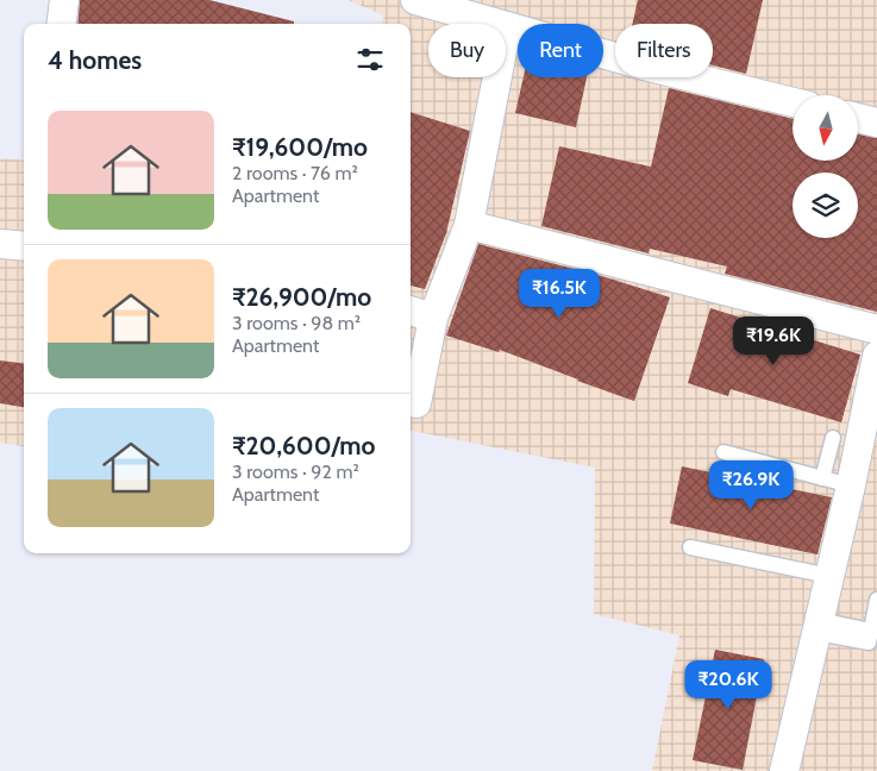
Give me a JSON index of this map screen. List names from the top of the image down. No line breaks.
{"north":"bottom","page":{"chip":["Buy","Rent","Filters"],"heading":"4 homes","list":[{"name":"₹19,600/mo","note":"2 rooms · 76 m² · Apartment"},{"name":"₹26,900/mo","note":"3 rooms · 98 m² · Apartment"},{"name":"₹20,600/mo","note":"3 rooms · 92 m² · Apartment"}],"price":["₹16.5K","₹19.6K","₹26.9K","₹20.6K"]}}
